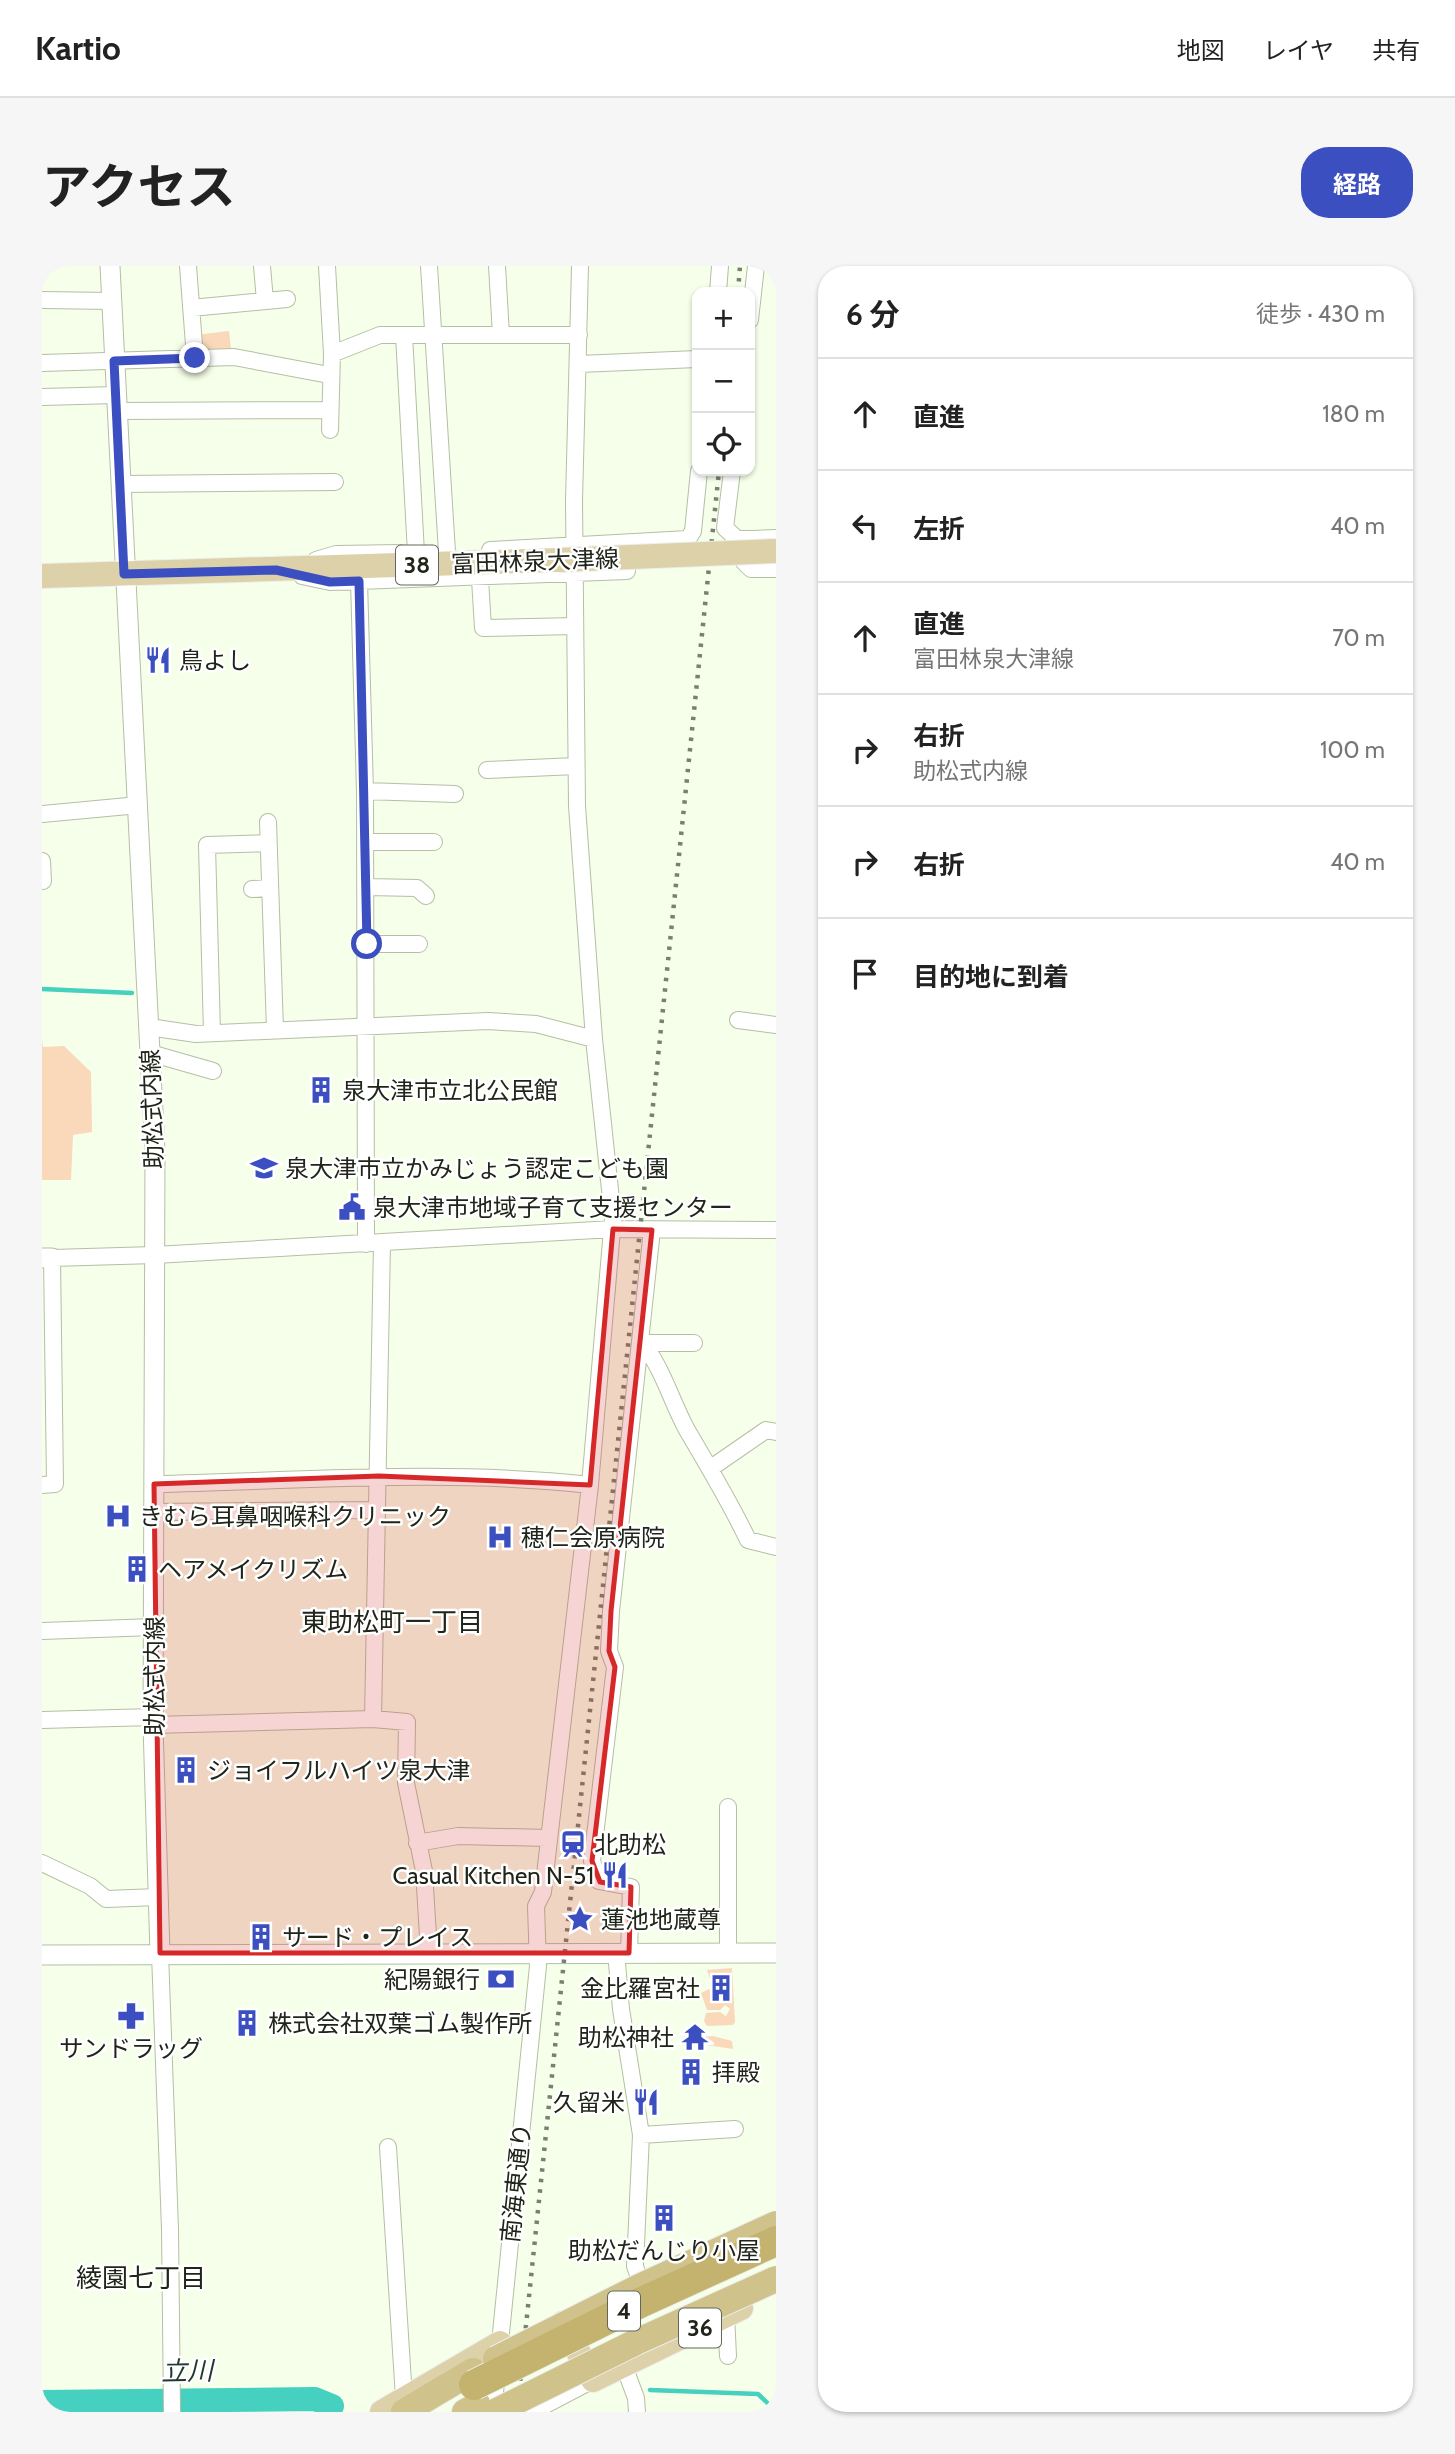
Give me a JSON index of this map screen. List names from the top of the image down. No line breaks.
{"streets":{"highway":["4"],"main road":["富田林泉大津線","38","36"],"street":["助松式内線","南海東通り"]},"crossings":[["富田林泉大津線","助松式内線"],["富田林泉大津線","南海東通り"],["南海東通り","4"]],"districts":["東助松町一丁目","綾園七丁目"],"water":["立川"],"places":{"restaurant":["鳥よし","Casual Kitchen N-51","久留米"],"building":["泉大津市立北公民館","ヘアメイクリズム","ジョイフルハイツ泉大津","サード・プレイス","金比羅宮社","株式会社双葉ゴム製作所","拝殿","助松だんじり小屋"],"school or university":["泉大津市立かみじょう認定こども園"],"public building":["泉大津市地域子育て支援センター"],"hospital":["きむら耳鼻咽喉科クリニック","穂仁会原病院"],"station":["北助松"],"place":["蓮池地蔵尊"],"bank":["紀陽銀行"],"pharmacy":["サンドラッグ"],"temple":["助松神社"]},"page":{"header":"Kartio","nav":["地図","レイヤ","共有"],"title":"アクセス","buttons":"経路","heading":["6 分","徒歩 · 430 m"],"map_buttons":["+","−"],"list":[["直進","180 m"],["左折","40 m"],["直進","富田林泉大津線","70 m"],["右折","助松式内線","100 m"],["右折","40 m"],"目的地に到着"]}}
